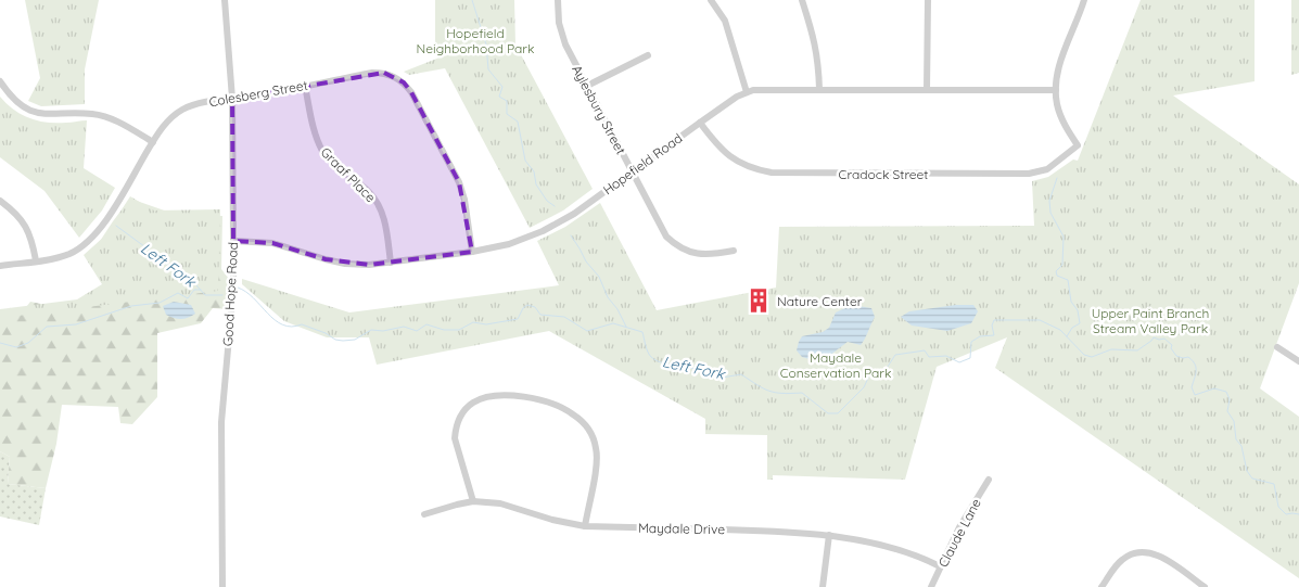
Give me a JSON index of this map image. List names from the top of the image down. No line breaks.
{"streets":{"street":["Colesberg Street","Aylesbury Street","Hopefield Road","Cradock Street","Graaf Place","Good Hope Road","Maydale Drive","Claude Lane"]},"crossings":[["Colesberg Street","Hopefield Road"],["Colesberg Street","Graaf Place"],["Colesberg Street","Good Hope Road"],["Aylesbury Street","Hopefield Road"],["Hopefield Road","Cradock Street"],["Hopefield Road","Graaf Place"],["Hopefield Road","Good Hope Road"],["Maydale Drive","Claude Lane"]],"water":["Left Fork"],"parks":["Hopefield Neighborhood Park","Upper Paint Branch Stream Valley Park","Maydale Conservation Park"],"places":{"building":["Nature Center"]}}
